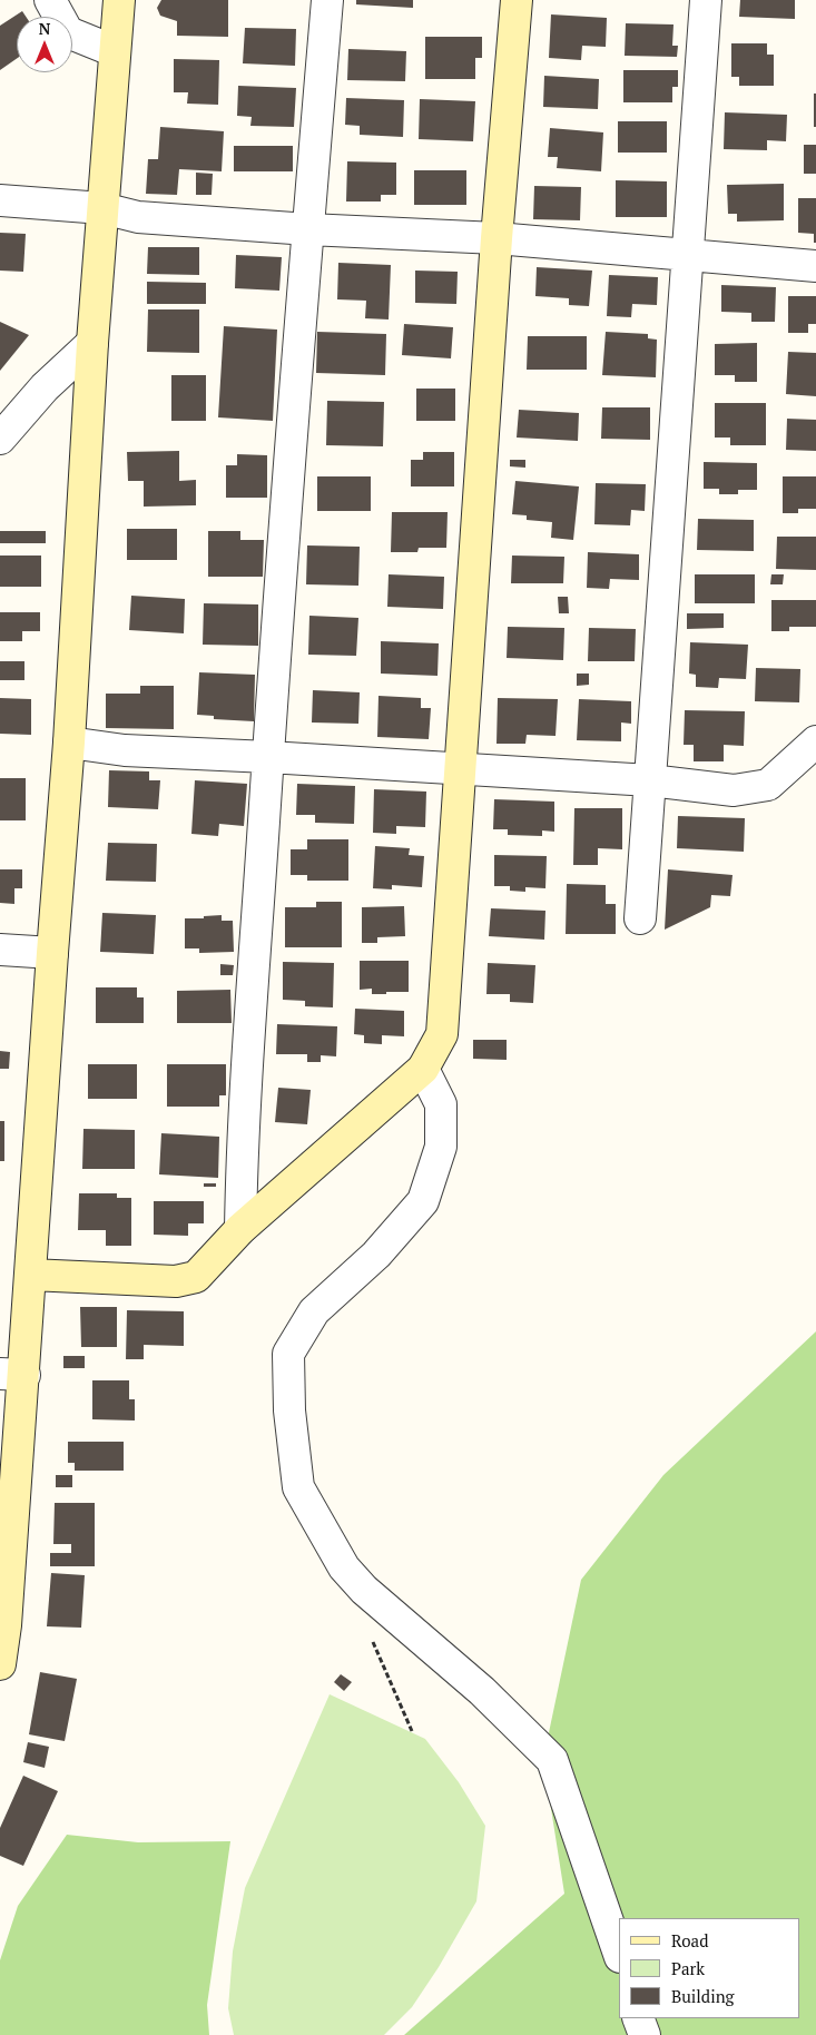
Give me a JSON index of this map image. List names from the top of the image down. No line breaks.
{"legend":["Road","Park","Building"],"north":"top"}
